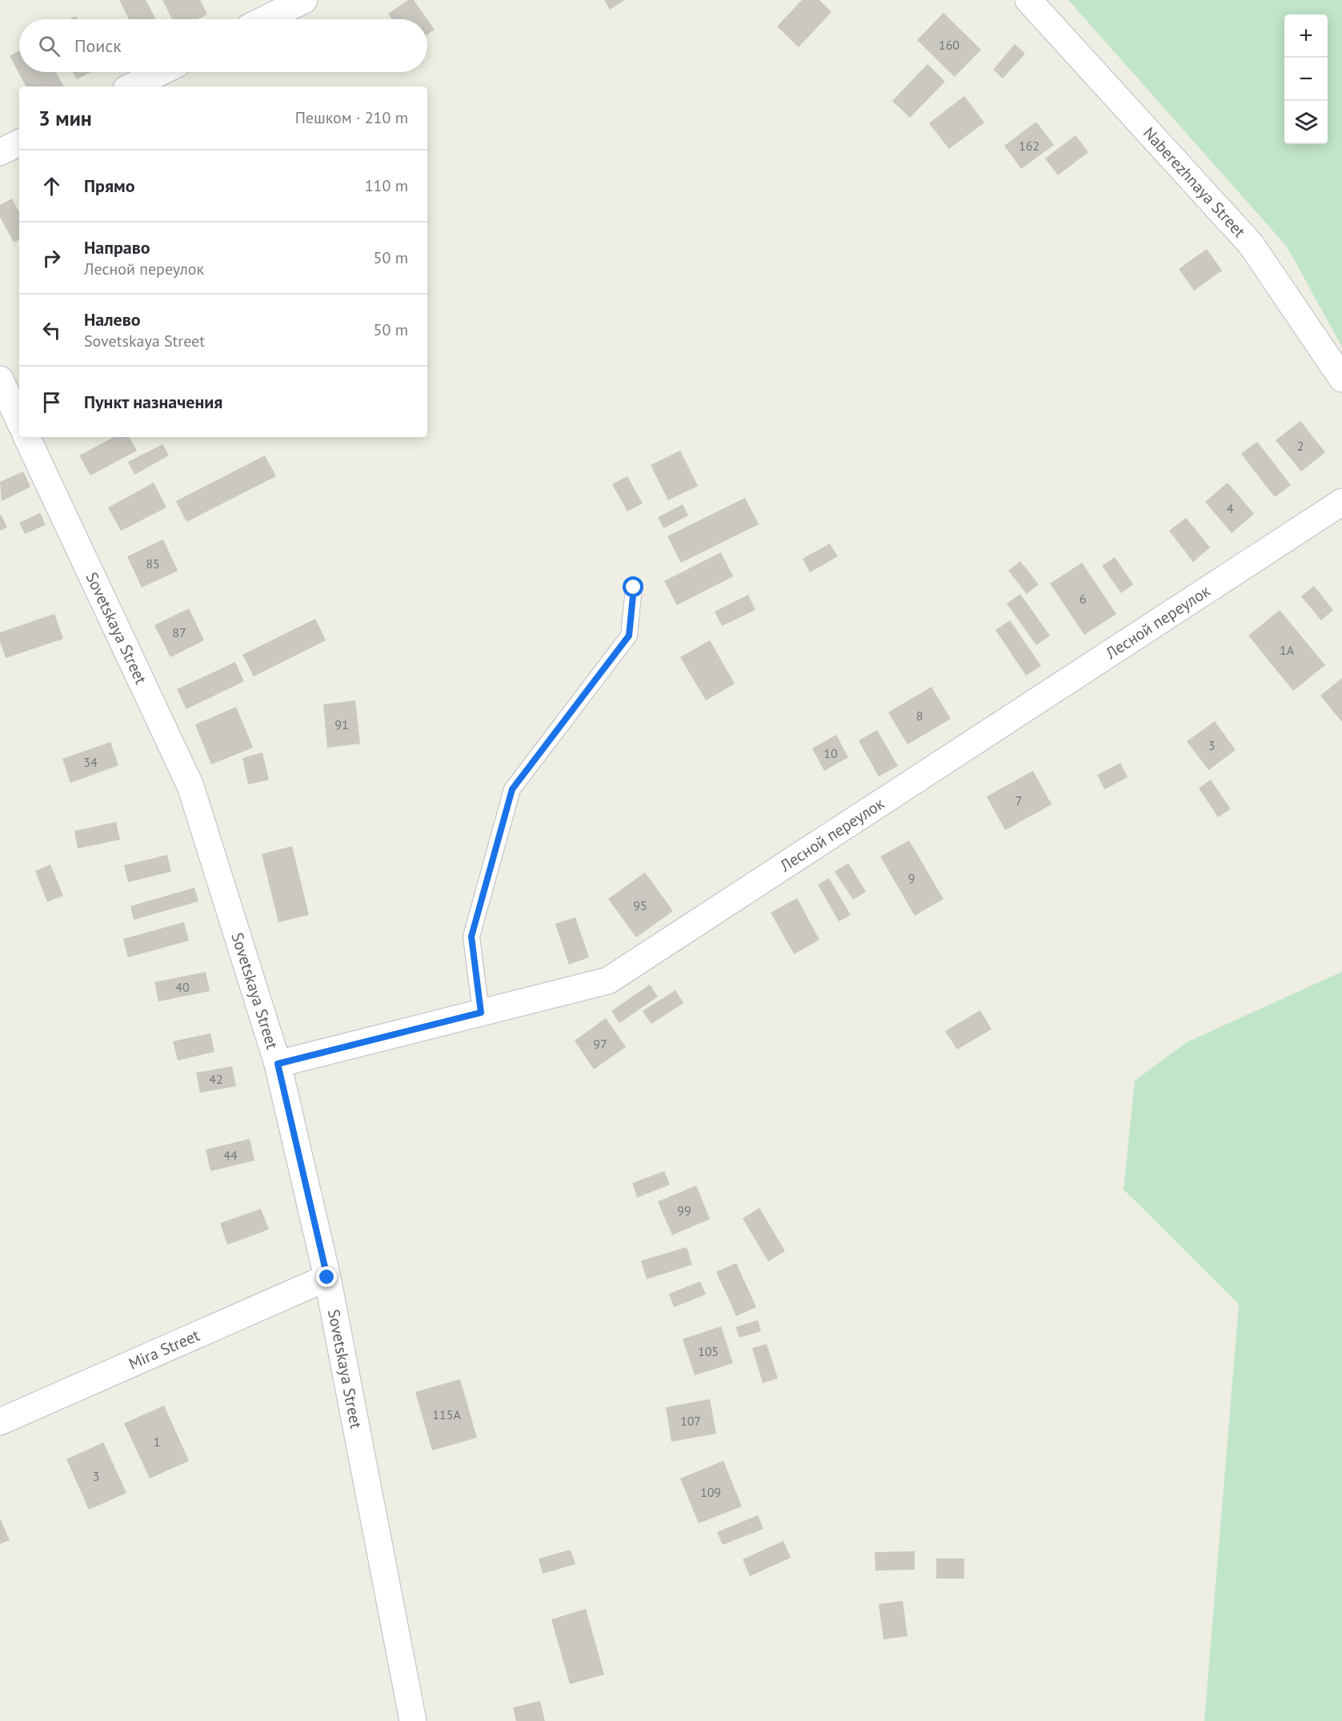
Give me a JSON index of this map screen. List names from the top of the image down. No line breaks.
{"streets":{"street":["Naberezhnaya Street","Лесной переулок","Sovetskaya Street","Mira Street"]},"crossings":[["Лесной переулок","Sovetskaya Street"],["Sovetskaya Street","Mira Street"]],"house_numbers":["160","162","2","4","85","6","87","1А","8","91","3","10","34","7","9","95","40","97","42","44","99","105","115А","107","1","3","109"],"page":{"map_buttons":["+","−"],"search":"Поиск","heading":["3 мин","Пешком · 210 m"],"list":[["Прямо","110 m"],["Направо","Лесной переулок","50 m"],["Налево","Sovetskaya Street","50 m"],"Пункт назначения"]}}
